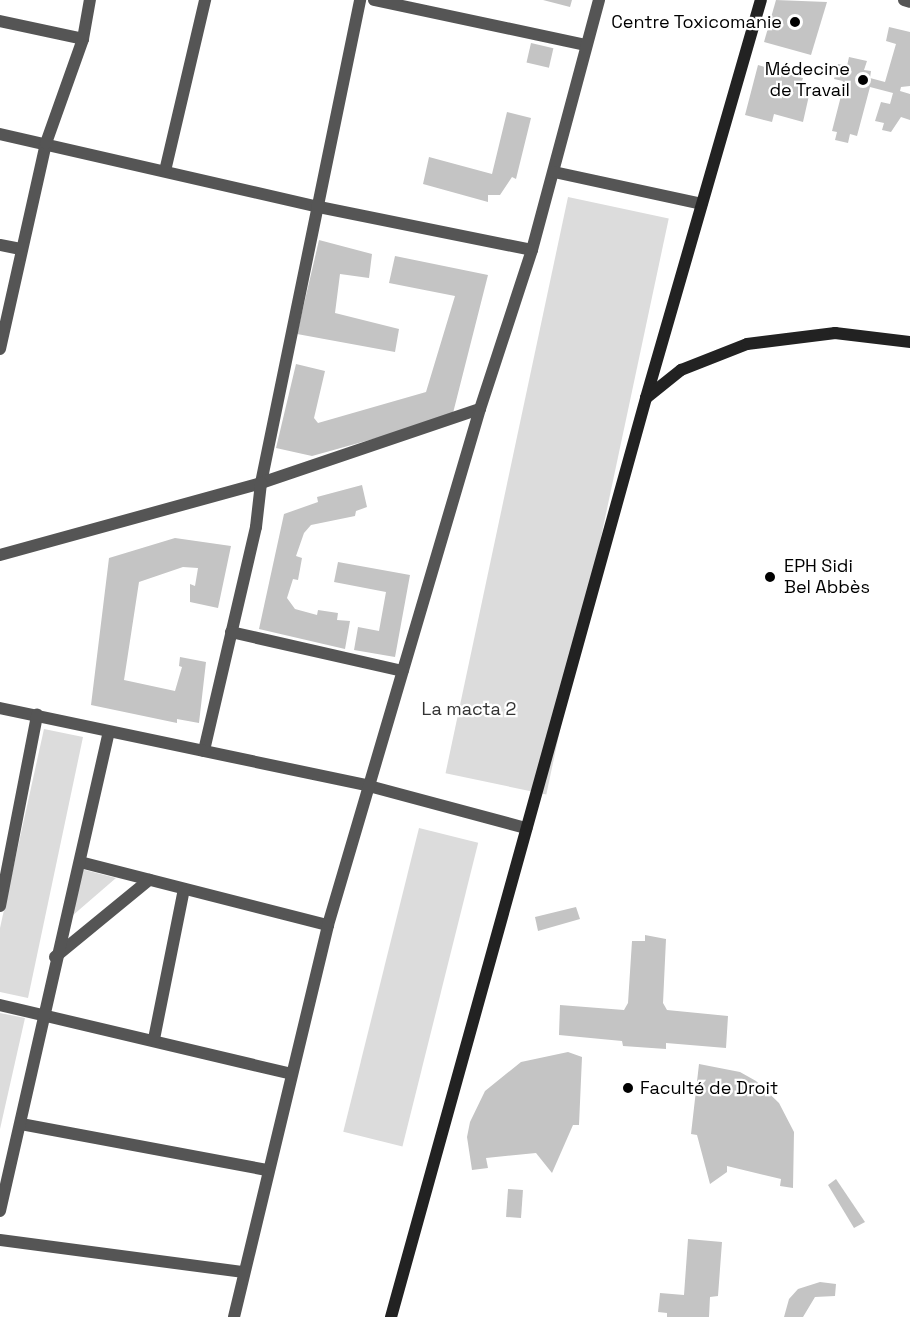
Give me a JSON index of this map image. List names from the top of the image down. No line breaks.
{"parks":["La macta 2"],"places":["Centre Toxicomanie","Médecine de Travail","EPH Sidi Bel Abbès","Faculté de Droit"]}
